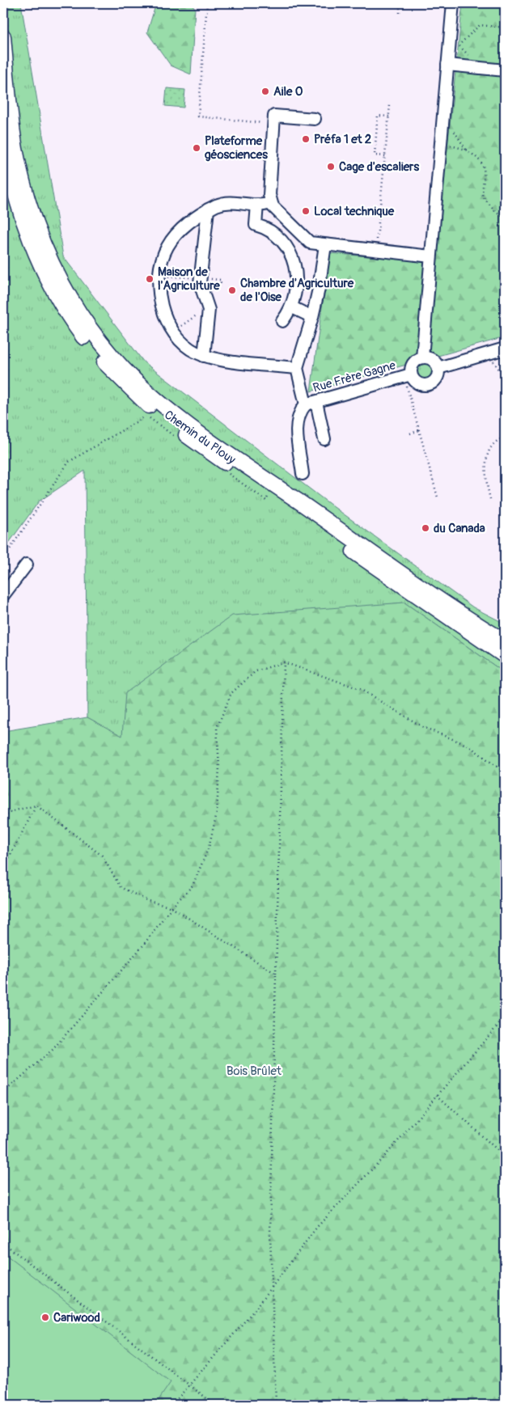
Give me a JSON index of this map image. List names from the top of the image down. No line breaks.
{"streets":{"street":["Rue Frère Gagne"],"path":["Chemin du Plouy"]},"parks":["Bois Brûlet"],"places":["Aile O","Préfa 1 et 2","Plateforme géosciences","Cage d'escaliers","Local technique","Maison de l'Agriculture","Chambre d'Agriculture de l'Oise","du Canada","Cariwood"]}
